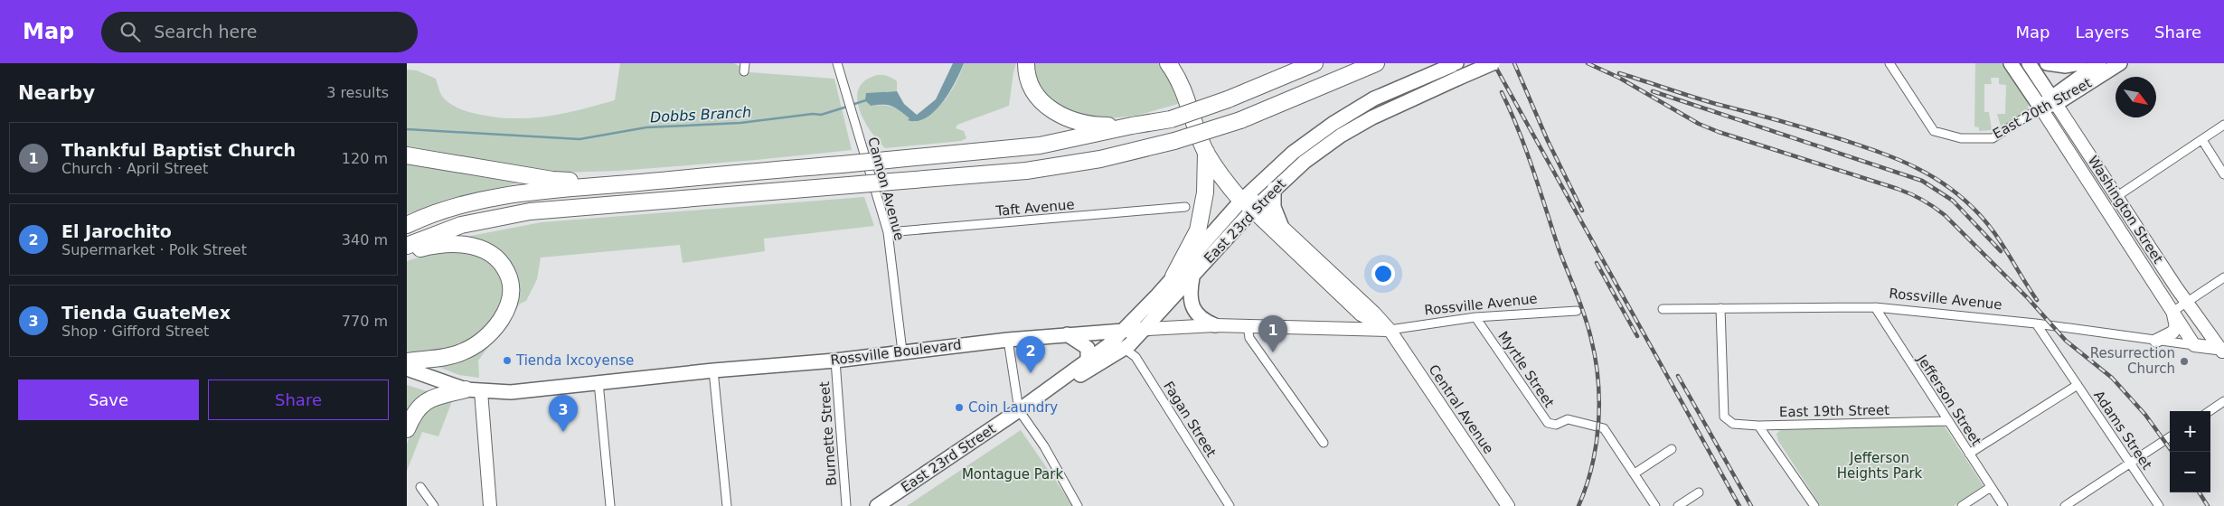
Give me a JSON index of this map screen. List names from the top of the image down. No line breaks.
{"streets":{"main road":["East 20th Street","Washington Street","East 23rd Street","Rossville Avenue","Rossville Boulevard","Central Avenue"],"street":["Cannon Avenue","Taft Avenue","Myrtle Street","Jefferson Street","East 19th Street","Fagan Street","Adams Street","Burnette Street"]},"crossings":[["East 20th Street","Washington Street"],["Cannon Avenue","Taft Avenue"],["Cannon Avenue","Rossville Boulevard"],["Washington Street","Rossville Avenue"],["East 23rd Street","Rossville Boulevard"],["East 23rd Street","Central Avenue"],["East 23rd Street","Fagan Street"],["Rossville Avenue","Rossville Boulevard"],["Rossville Avenue","Myrtle Street"],["Rossville Avenue","Jefferson Street"],["Rossville Avenue","Central Avenue"],["Rossville Avenue","East 19th Street"],["Rossville Avenue","Adams Street"],["Rossville Boulevard","Central Avenue"],["Rossville Boulevard","Burnette Street"],["Jefferson Street","East 19th Street"]],"water":["Dobbs Branch"],"parks":["Jefferson Heights Park","Montague Park"],"places":["Tienda Ixcoyense","Resurrection Church","Coin Laundry"],"north":"bottom right","page":{"header":"Map","search":"Search here","nav":["Map","Layers","Share"],"heading":["Nearby","3 results"],"list":[{"mark":"1","name":"Thankful Baptist Church","note":"Church · April Street","value":"120 m"},{"mark":"2","name":"El Jarochito","note":"Supermarket · Polk Street","value":"340 m"},{"mark":"3","name":"Tienda GuateMex","note":"Shop · Gifford Street","value":"770 m"}],"pins":["1","2","3"],"buttons":["Save","Share"],"map_buttons":["+","−"]}}
